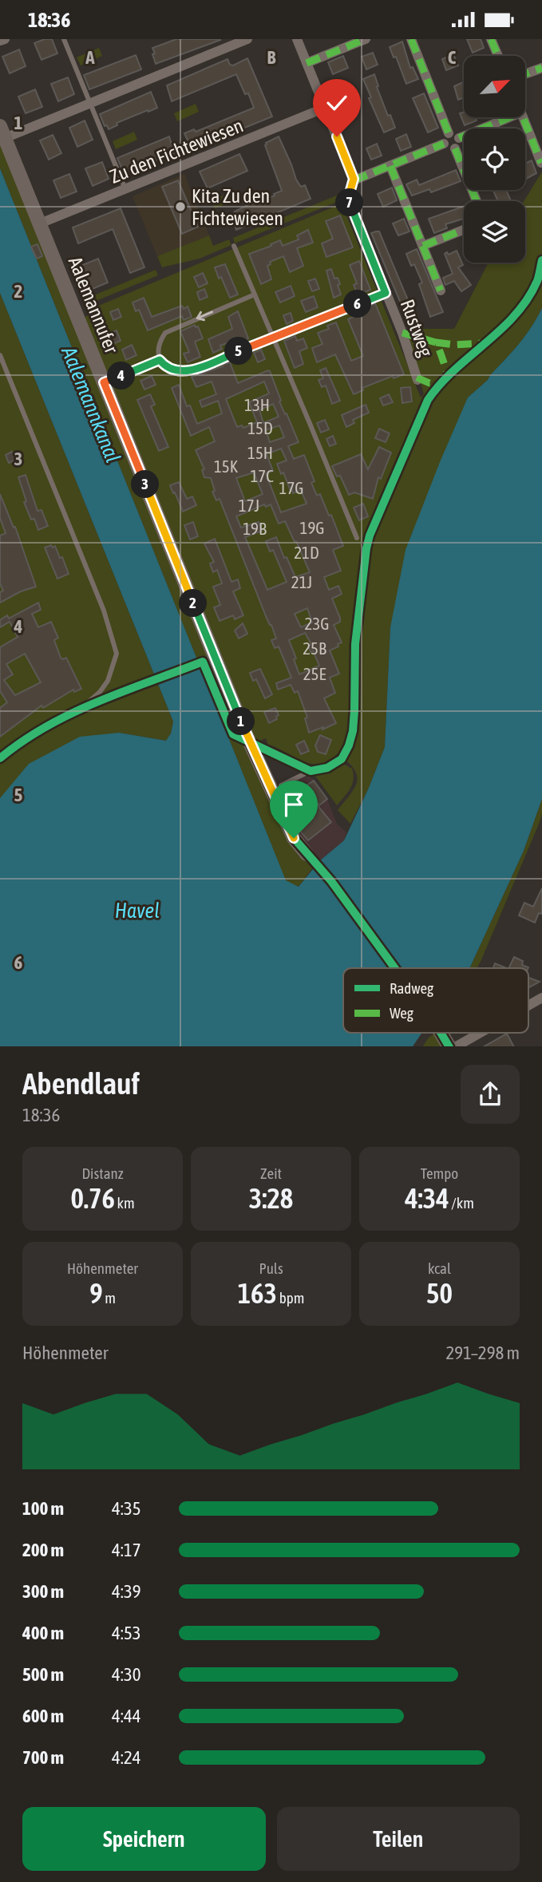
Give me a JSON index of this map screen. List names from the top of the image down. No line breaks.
{"streets":{"street":["Zu den Fichtewiesen","Aalemannufer","Rustweg"]},"crossings":[["Zu den Fichtewiesen","Aalemannufer"],["Zu den Fichtewiesen","Rustweg"]],"water":["Aalemannkanal","Havel"],"places":["Kita Zu den Fichtewiesen"],"house_numbers":["13H","15D","15H","15K","17C","17G","17J","19G","19B","21D","21J","23G","25B","25E"],"legend":["Radweg","Weg"],"north":"top right","page":{"status":"18:36","pins":["7","6","5","4","3","2","1"],"heading":["Abendlauf","18:36"],"stats":[["Distanz","0.76 km"],["Zeit","3:28"],["Tempo","4:34 /km"],["Höhenmeter","9 m"],["Puls","163 bpm"],["kcal","50"]],"chart":["Höhenmeter","291–298 m"],"list":[{"name":"100 m","note":"4:35"},{"name":"200 m","note":"4:17"},{"name":"300 m","note":"4:39"},{"name":"400 m","note":"4:53"},{"name":"500 m","note":"4:30"},{"name":"600 m","note":"4:44"},{"name":"700 m","note":"4:24"}],"buttons":["Speichern","Teilen"]},"grid":{"columns":["A","B","C"],"rows":["1","2","3","4","5","6"]}}
